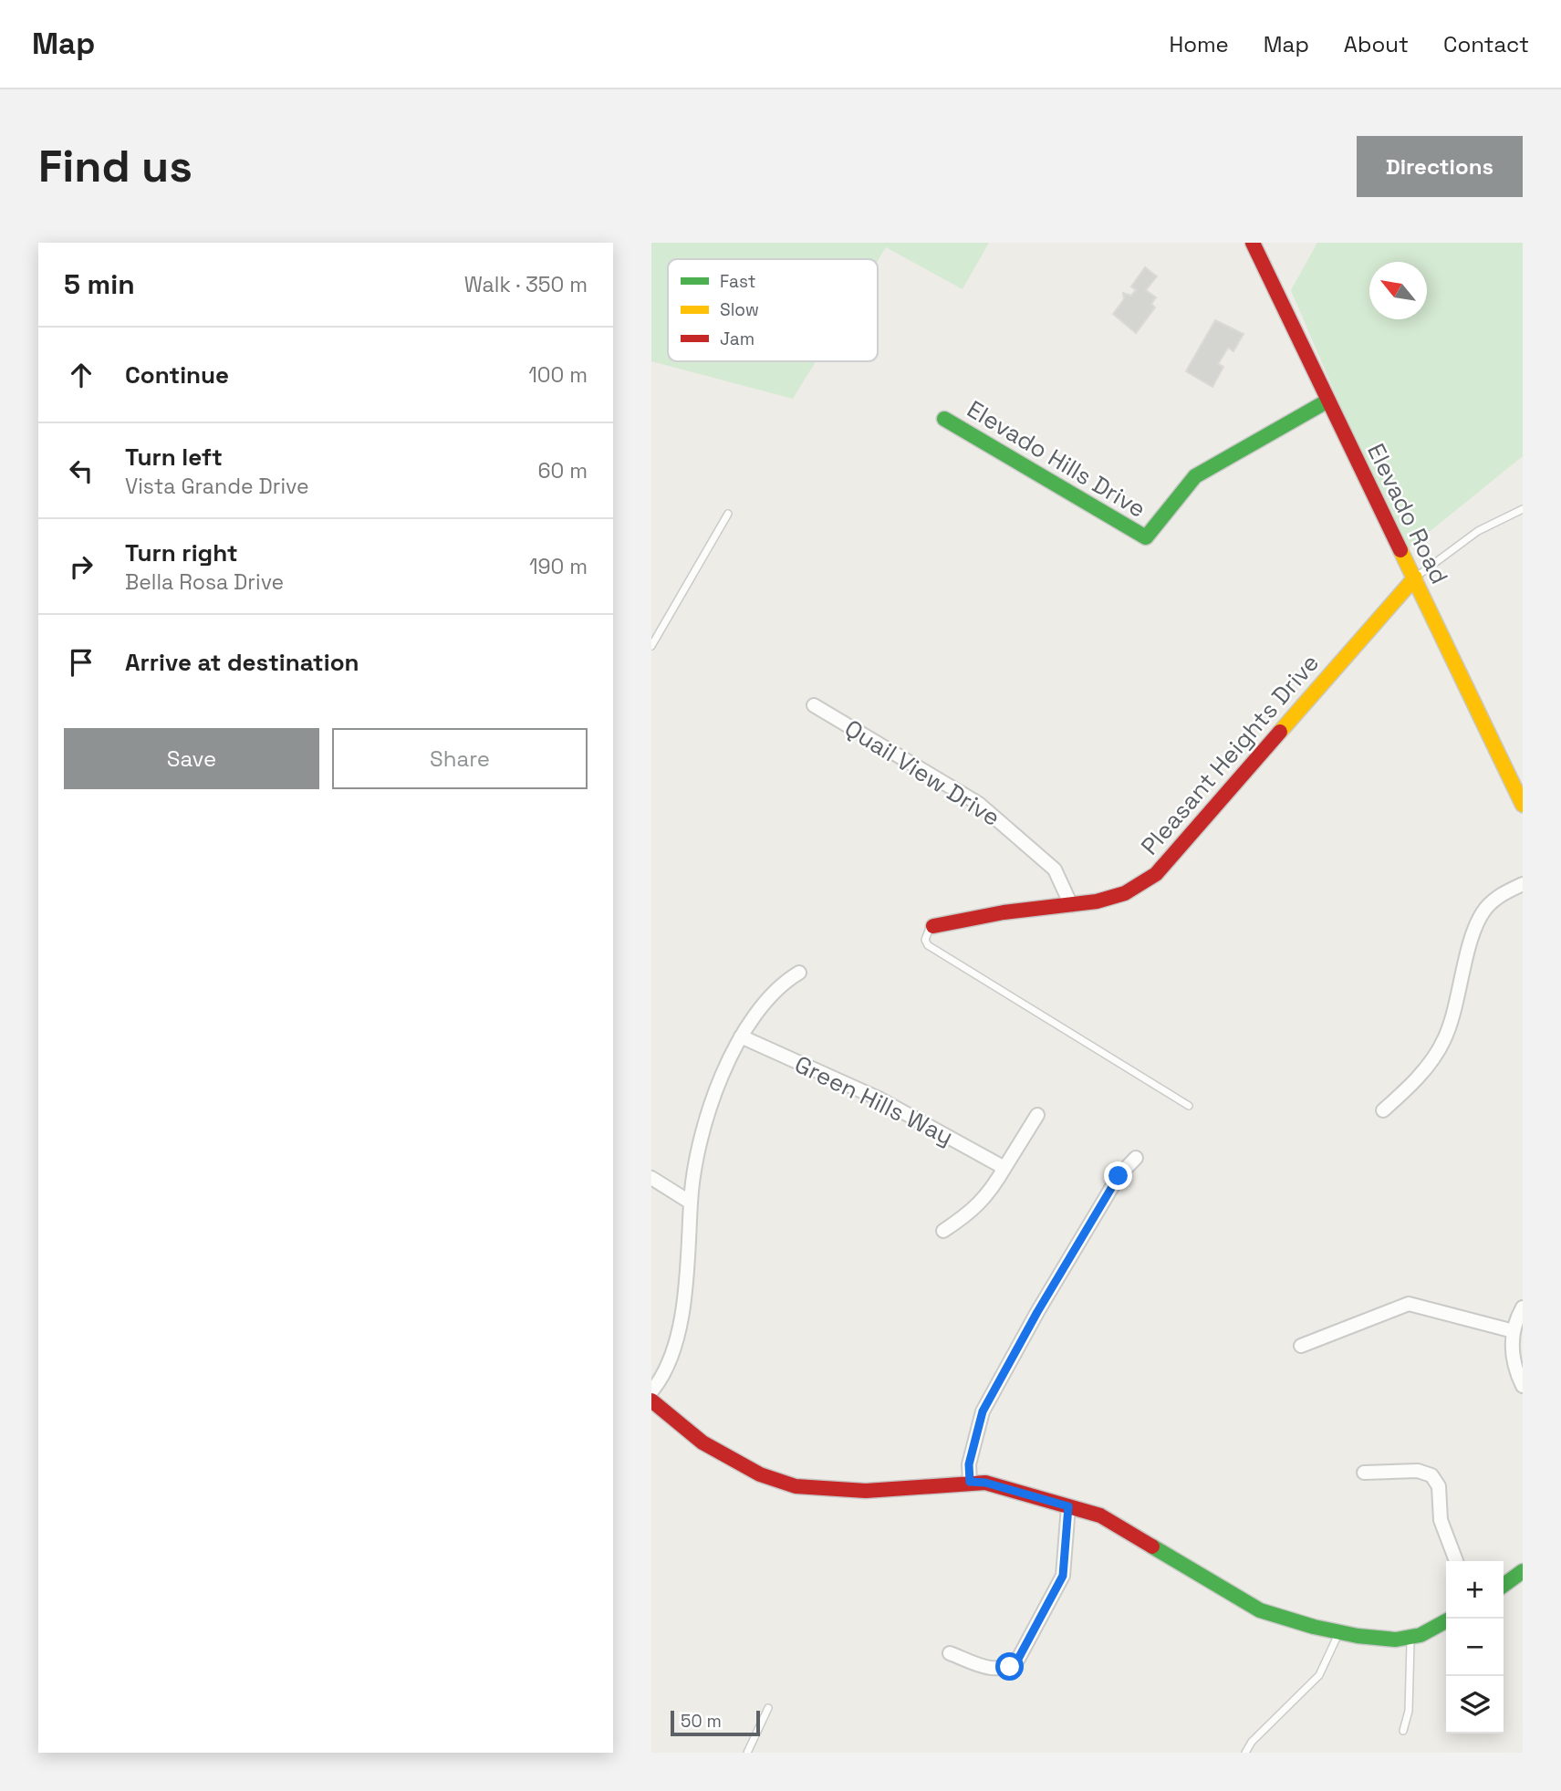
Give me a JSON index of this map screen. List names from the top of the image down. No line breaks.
{"streets":{"street":["Elevado Hills Drive","Elevado Road","Pleasant Heights Drive","Quail View Drive","Green Hills Way"]},"crossings":[["Elevado Hills Drive","Elevado Road"],["Elevado Road","Pleasant Heights Drive"],["Pleasant Heights Drive","Quail View Drive"]],"legend":["Fast","Slow","Jam"],"scale_bar":"50 m","north":"top left","page":{"header":"Map","nav":["Home","Map","About","Contact"],"buttons":["Directions",["Save","Share"]],"title":"Find us","heading":["5 min","Walk · 350 m"],"list":[["Continue","100 m"],["Turn left","Vista Grande Drive","60 m"],["Turn right","Bella Rosa Drive","190 m"],"Arrive at destination"],"map_buttons":["+","−"],"scale":"50 m"}}
